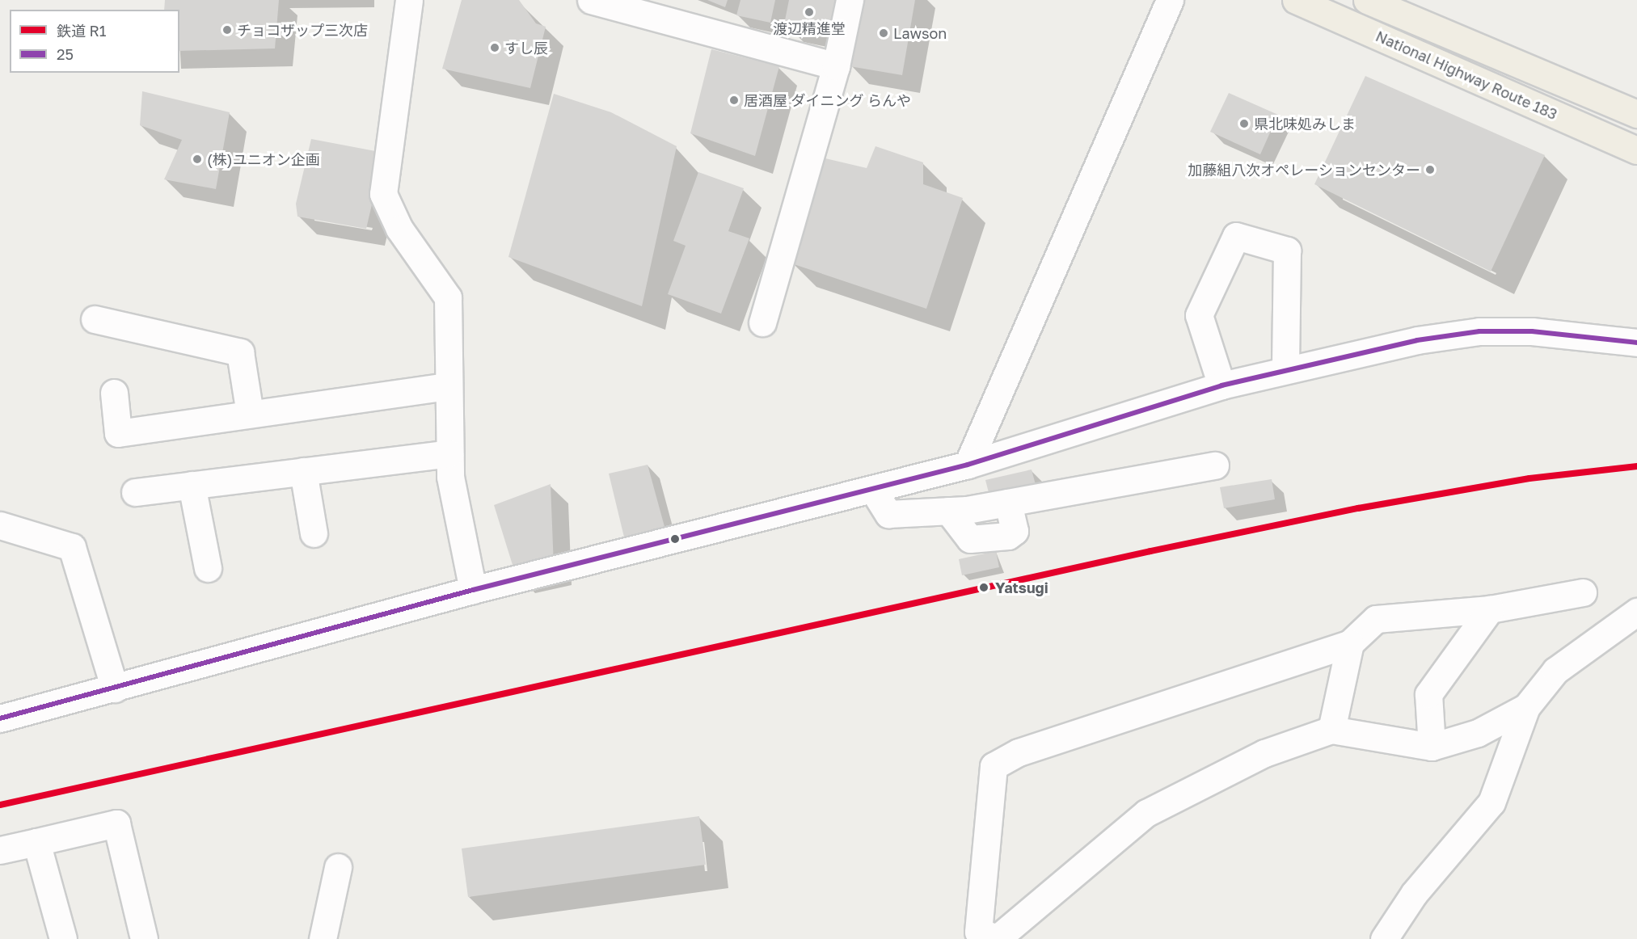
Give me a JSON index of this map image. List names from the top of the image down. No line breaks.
{"streets":{"highway":["National Highway Route 183"]},"places":["渡辺精進堂","チョコザップ三次店","Lawson","すし辰","居酒屋 ダイニング らんや","県北味処みしま","(株)ユニオン企画","加藤組八次オペレーションセンター","Yatsugi"],"lines":["transit line 25","rail line R1"],"legend":["鉄道 R1","25"]}
